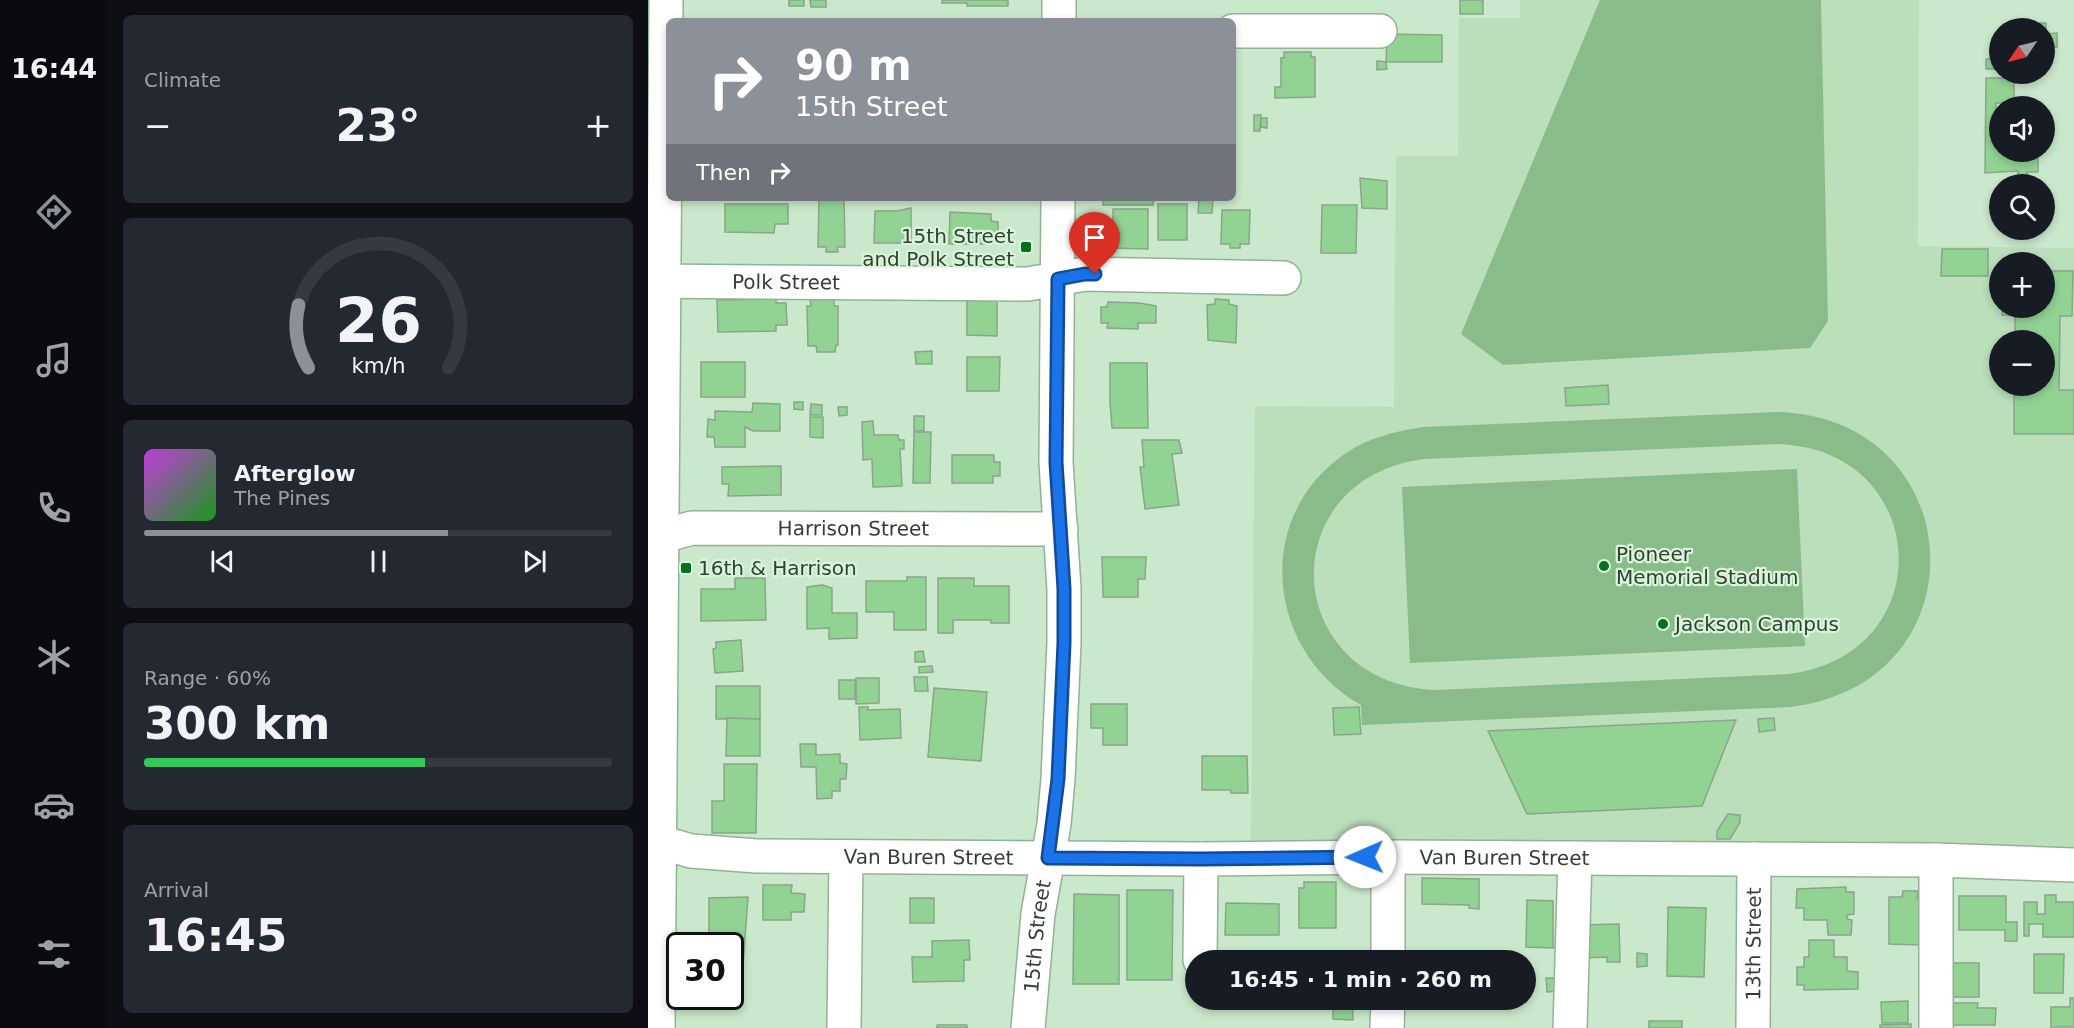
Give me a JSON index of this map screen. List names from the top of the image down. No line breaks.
{"streets":{"street":["Polk Street","Harrison Street","Van Buren Street","15th Street","13th Street"]},"crossings":[["Polk Street","15th Street"],["Harrison Street","15th Street"],["Van Buren Street","15th Street"],["Van Buren Street","13th Street"]],"places":{"transit":["15th Street and Polk Street","16th & Harrison"],"other":["Pioneer Memorial Stadium","Jackson Campus"]},"north":"bottom left","page":{"tabs":"16:44","tile":["Climate",["Range · 60%","300 km"],["Arrival","16:45"]],"map_buttons":["+","−"],"turn":["90 m","15th Street"],"heat":["−","23°","+"],"then":"Then","song":["Afterglow","The Pines"],"limit":"30","trip":"16:45 · 1 min · 260 m","gauge":["26","km/h"]}}
